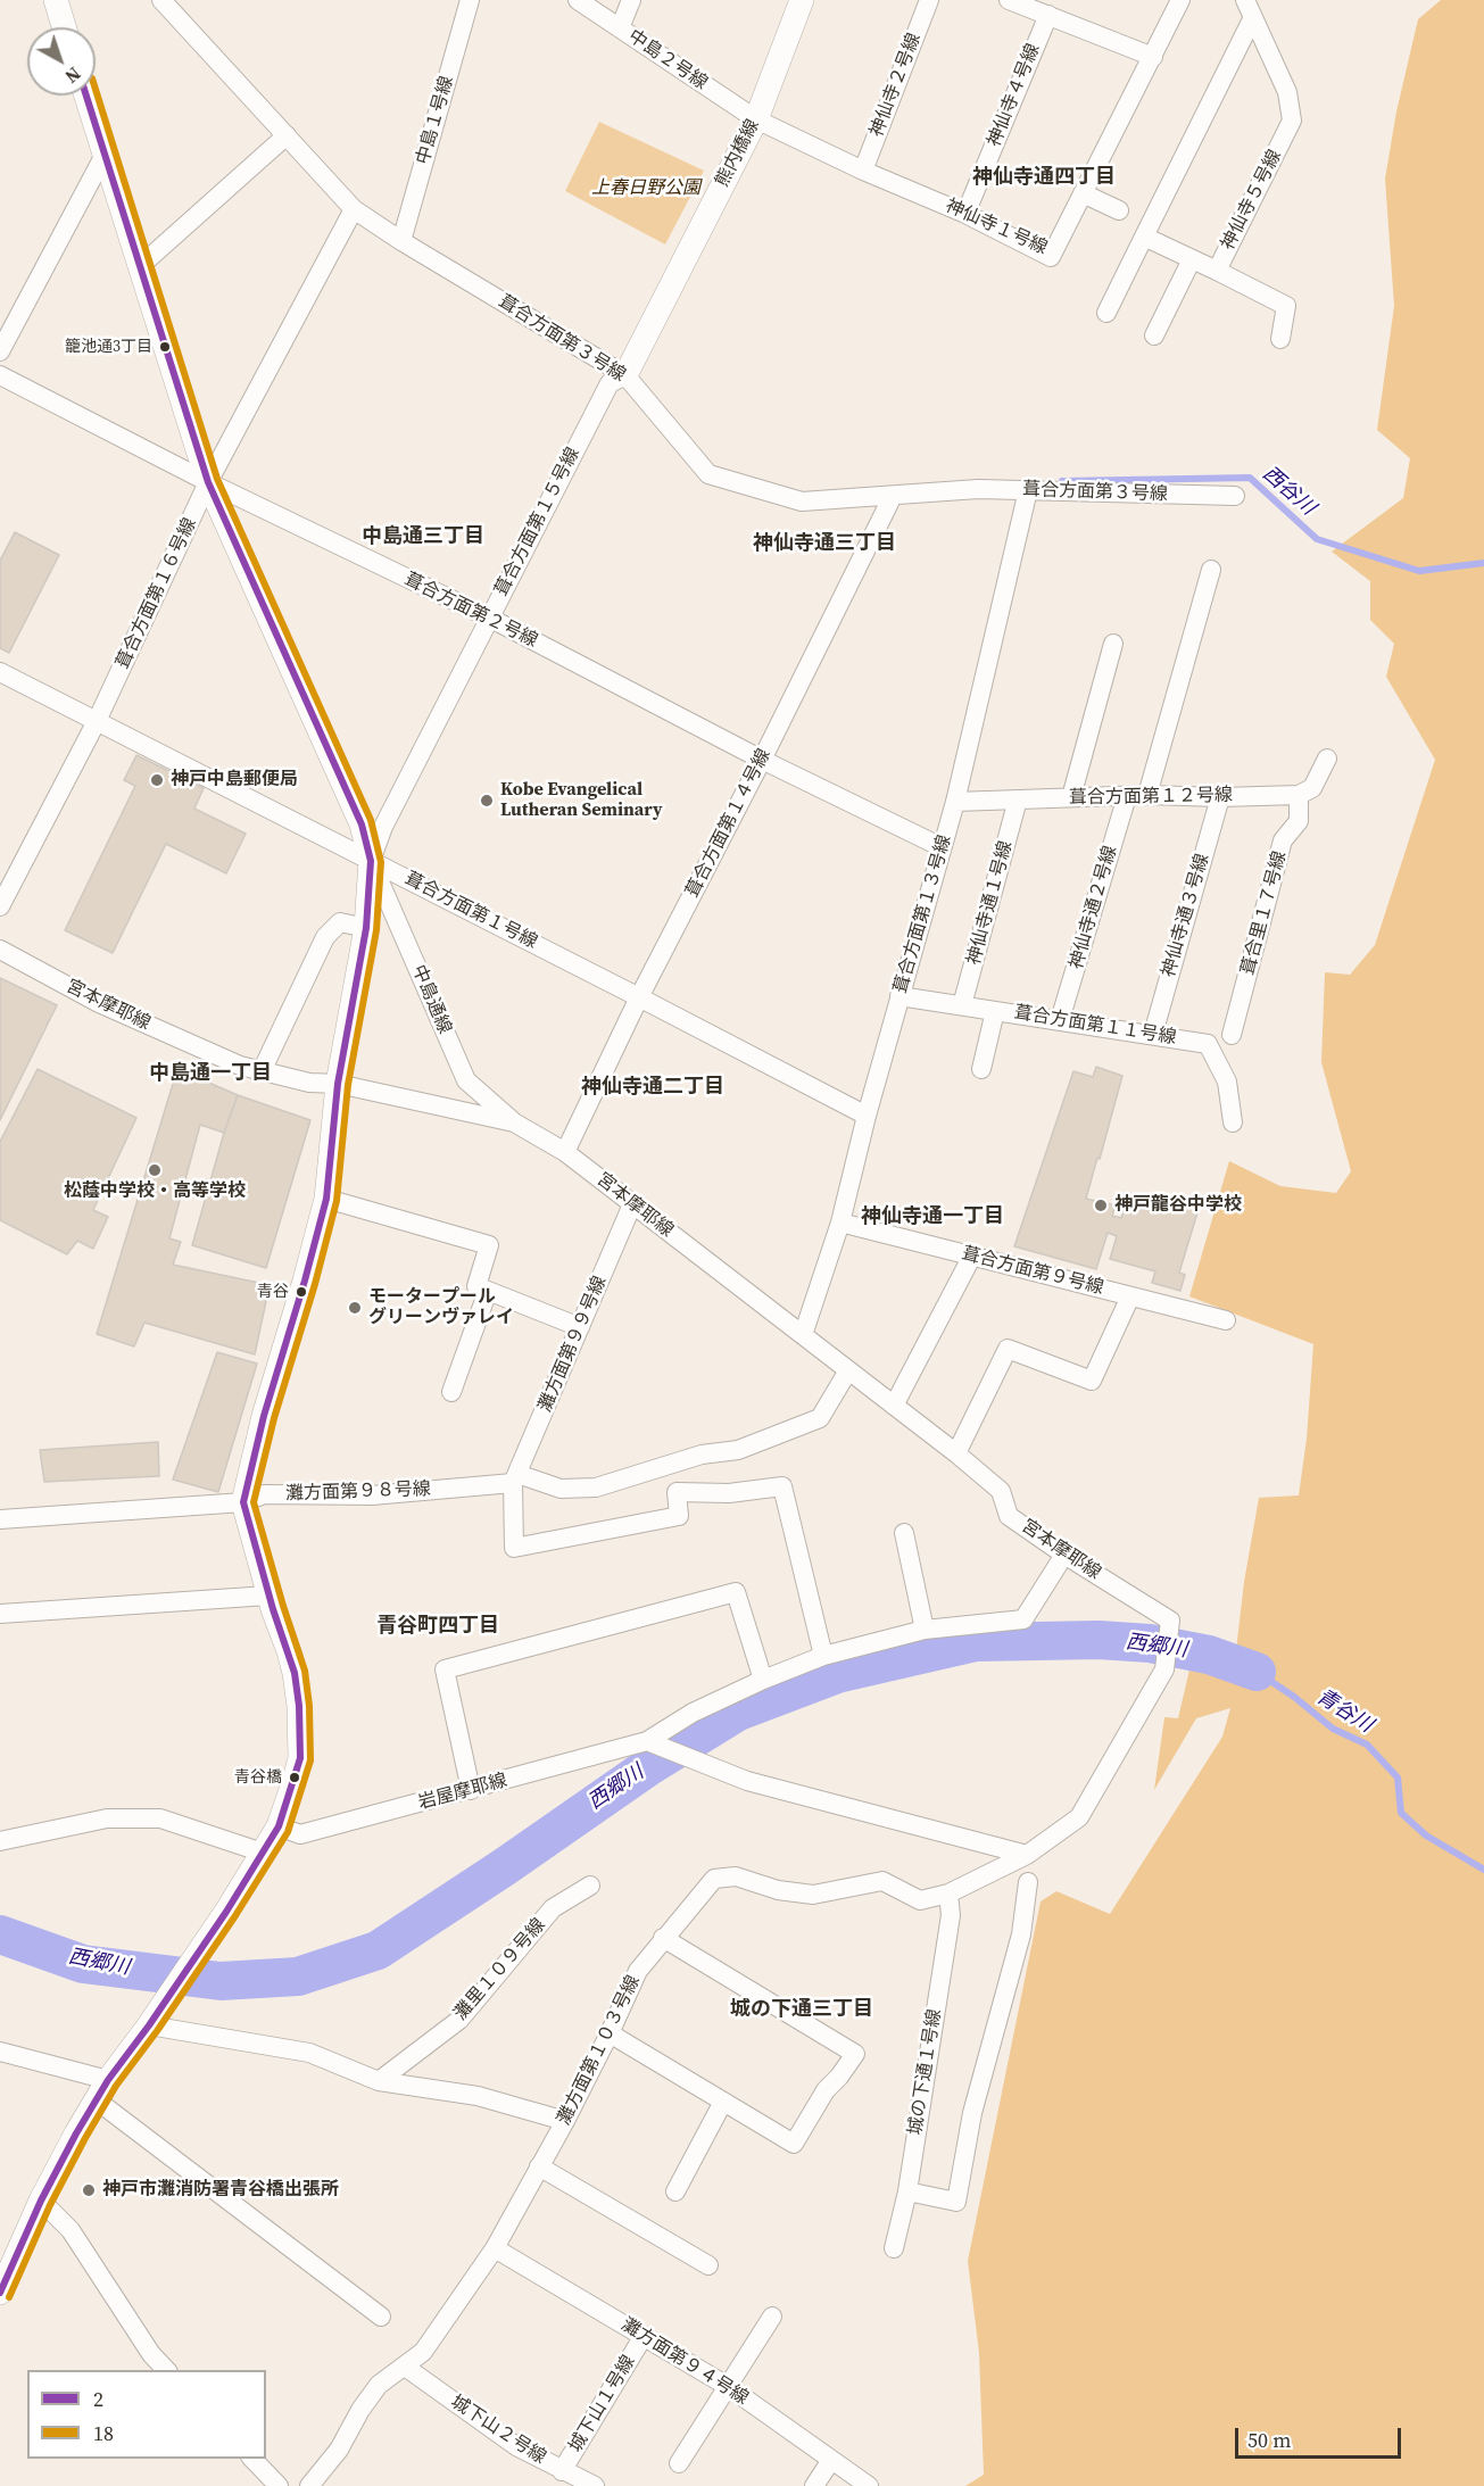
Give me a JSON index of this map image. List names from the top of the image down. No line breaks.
{"streets":{"street":["中島２号線","神仙寺２号線","神仙寺４号線","中島１号線","熊内橋線","神仙寺５号線","神仙寺１号線","葺合方面第３号線","葺合方面第１５号線","葺合方面第１６号線","葺合方面第２号線","葺合方面第１２号線","葺合方面第１４号線","神仙寺通１号線","神仙寺通２号線","葺合方面第１号線","葺合里１７号線","葺合方面第１３号線","神仙寺通３号線","中島通線","宮本摩耶線","葺合方面第１１号線","葺合方面第９号線","灘方面第９９号線","灘方面第９８号線","岩屋摩耶線","灘里１０９号線","灘方面第１０３号線","城の下通１号線","灘方面第９４号線","城下山１号線","城下山２号線"]},"crossings":[["中島２号線","熊内橋線"],["中島２号線","神仙寺１号線"],["神仙寺２号線","神仙寺１号線"],["神仙寺４号線","神仙寺１号線"],["中島１号線","葺合方面第３号線"],["熊内橋線","神仙寺１号線"],["熊内橋線","葺合方面第３号線"],["熊内橋線","葺合方面第１５号線"],["葺合方面第３号線","葺合方面第１５号線"],["葺合方面第３号線","葺合方面第１６号線"],["葺合方面第３号線","葺合方面第１４号線"],["葺合方面第３号線","葺合方面第１３号線"],["葺合方面第１５号線","葺合方面第２号線"],["葺合方面第１５号線","葺合方面第１号線"],["葺合方面第１５号線","中島通線"],["葺合方面第１６号線","葺合方面第２号線"],["葺合方面第１６号線","葺合方面第１号線"],["葺合方面第２号線","葺合方面第１４号線"],["葺合方面第２号線","葺合方面第１３号線"],["葺合方面第１２号線","神仙寺通１号線"],["葺合方面第１２号線","神仙寺通２号線"],["葺合方面第１２号線","葺合里１７号線"],["葺合方面第１２号線","葺合方面第１３号線"],["葺合方面第１２号線","神仙寺通３号線"],["葺合方面第１４号線","葺合方面第１号線"],["葺合方面第１４号線","宮本摩耶線"],["神仙寺通１号線","葺合方面第１１号線"],["神仙寺通２号線","葺合方面第１１号線"],["葺合方面第１号線","葺合方面第１３号線"],["葺合方面第１号線","中島通線"],["葺合方面第１３号線","宮本摩耶線"],["葺合方面第１３号線","葺合方面第１１号線"],["葺合方面第１３号線","葺合方面第９号線"],["神仙寺通３号線","葺合方面第１１号線"],["中島通線","宮本摩耶線"],["宮本摩耶線","灘方面第９９号線"],["宮本摩耶線","灘方面第９８号線"],["宮本摩耶線","岩屋摩耶線"],["宮本摩耶線","灘方面第１０３号線"],["灘方面第９９号線","灘方面第９８号線"],["灘方面第１０３号線","城の下通１号線"],["灘方面第１０３号線","灘方面第９４号線"],["灘方面第１０３号線","城下山２号線"],["灘方面第９４号線","城下山１号線"],["城下山１号線","城下山２号線"]],"districts":["神仙寺通四丁目","中島通三丁目","神仙寺通三丁目","中島通一丁目","神仙寺通二丁目","神仙寺通一丁目","青谷町四丁目","城の下通三丁目"],"water":["西谷川","西郷川","青谷川"],"parks":["上春日野公園"],"places":["籠池通3丁目","神戸中島郵便局","Kobe Evangelical Lutheran Seminary","松蔭中学校・高等学校","神戸龍谷中学校","青谷","モータープール グリーンヴァレイ","青谷橋","神戸市灘消防署青谷橋出張所"],"lines":["transit line 18","transit line 2"],"legend":["2","18"],"scale_bar":"50 m","north":"bottom right"}
